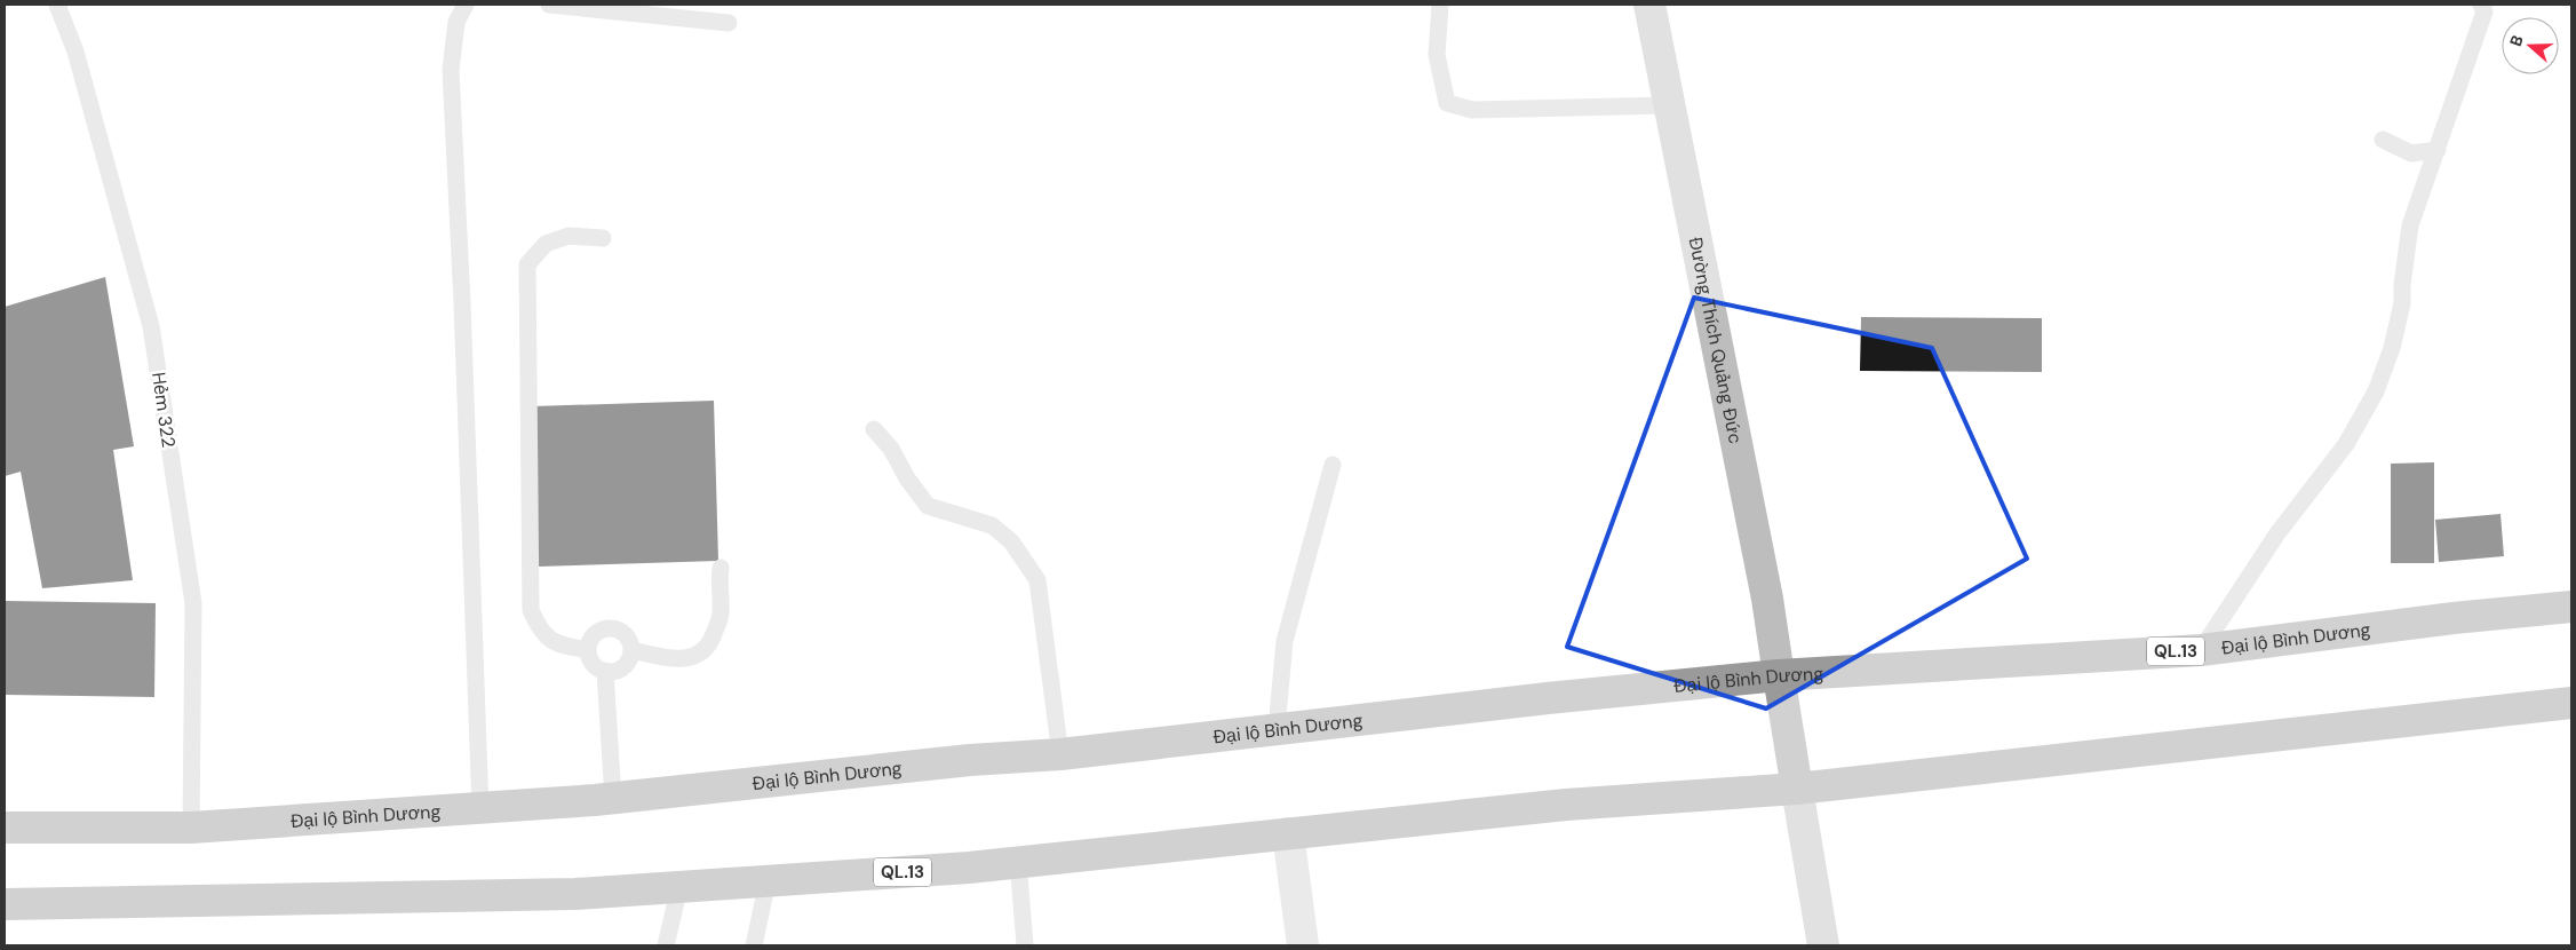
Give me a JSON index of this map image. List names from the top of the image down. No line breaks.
{"streets":{"highway":["Đại lộ Bình Dương","QL.13"],"street":["Đường Thích Quảng Đức"],"lane":["Hẻm 322"]},"crossings":[["Đường Thích Quảng Đức","Đại lộ Bình Dương"],["Hẻm 322","Đại lộ Bình Dương"]],"north":"left"}
